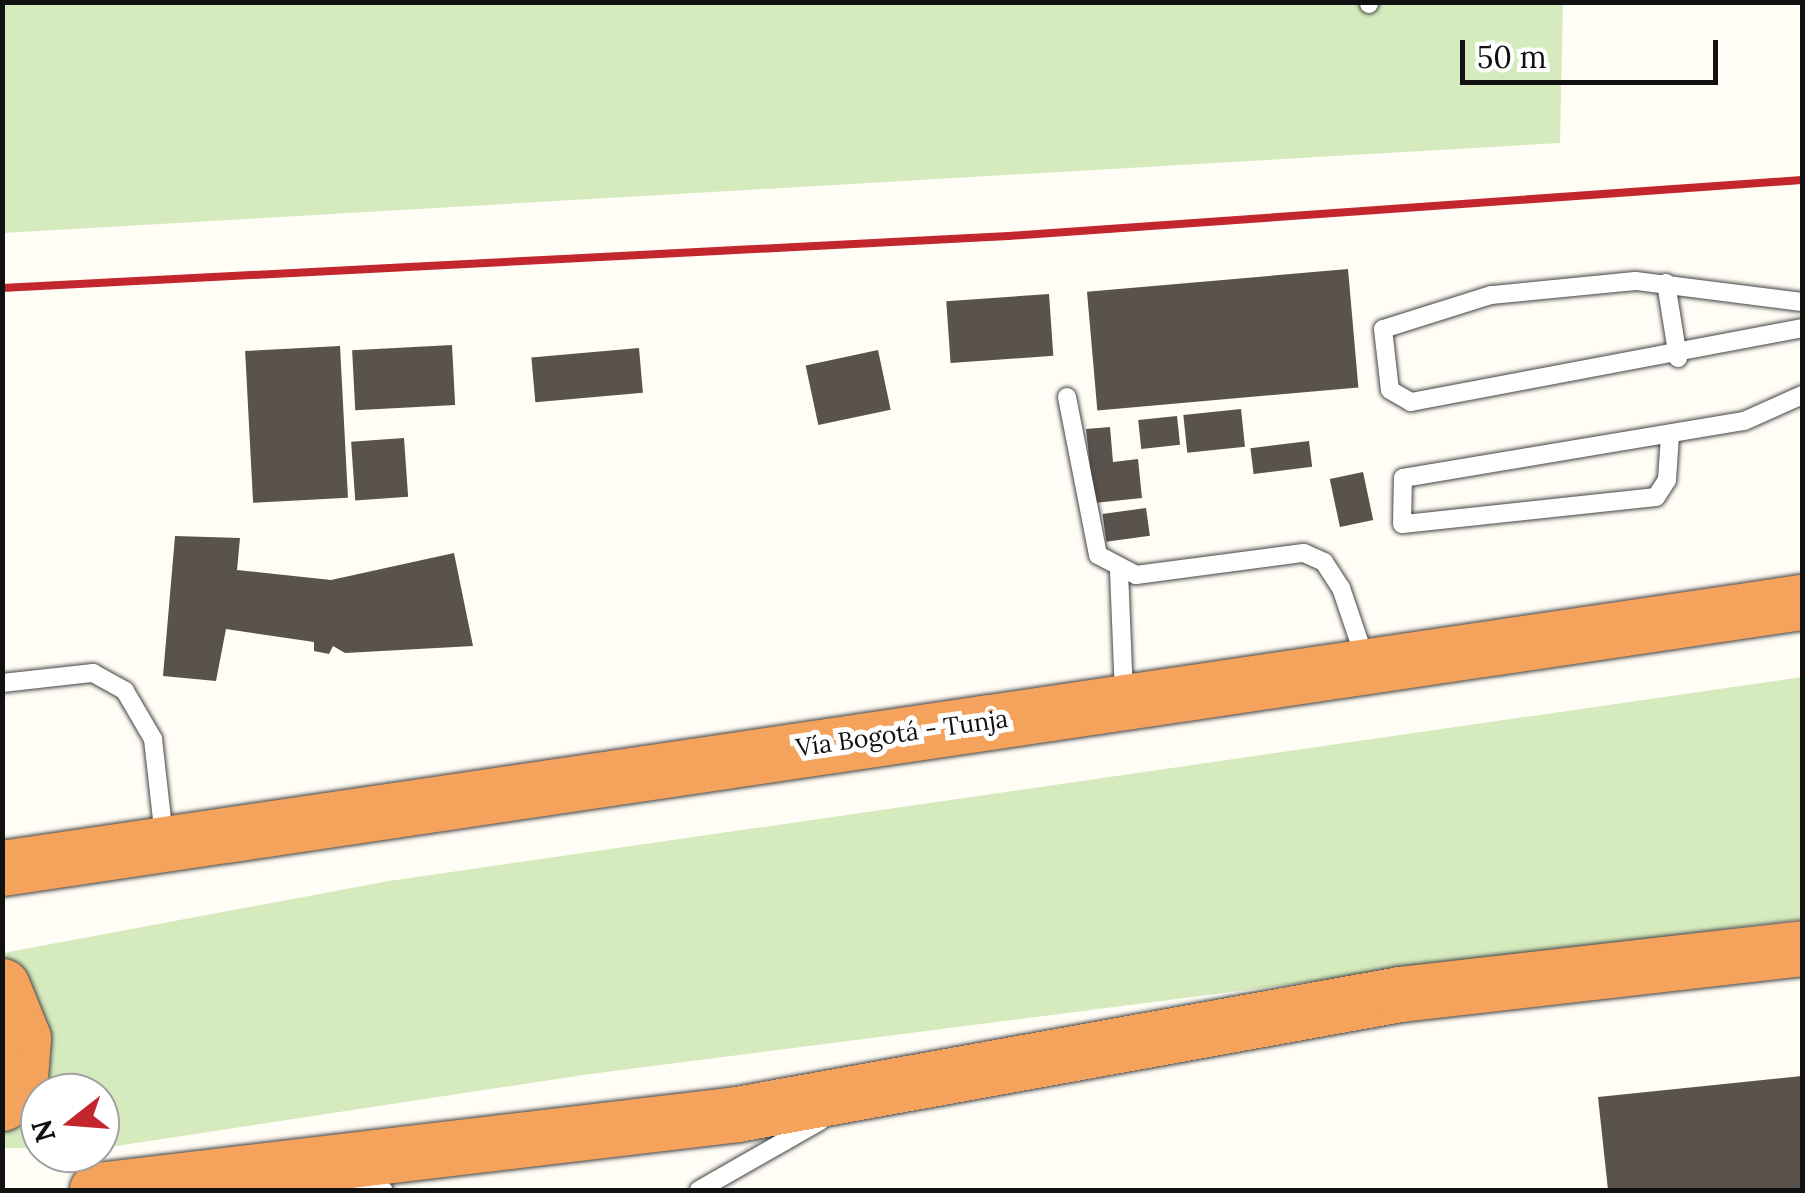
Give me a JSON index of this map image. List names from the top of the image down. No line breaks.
{"streets":{"highway":["Vía Bogotá - Tunja"]},"scale_bar":"50 m","north":"left"}
